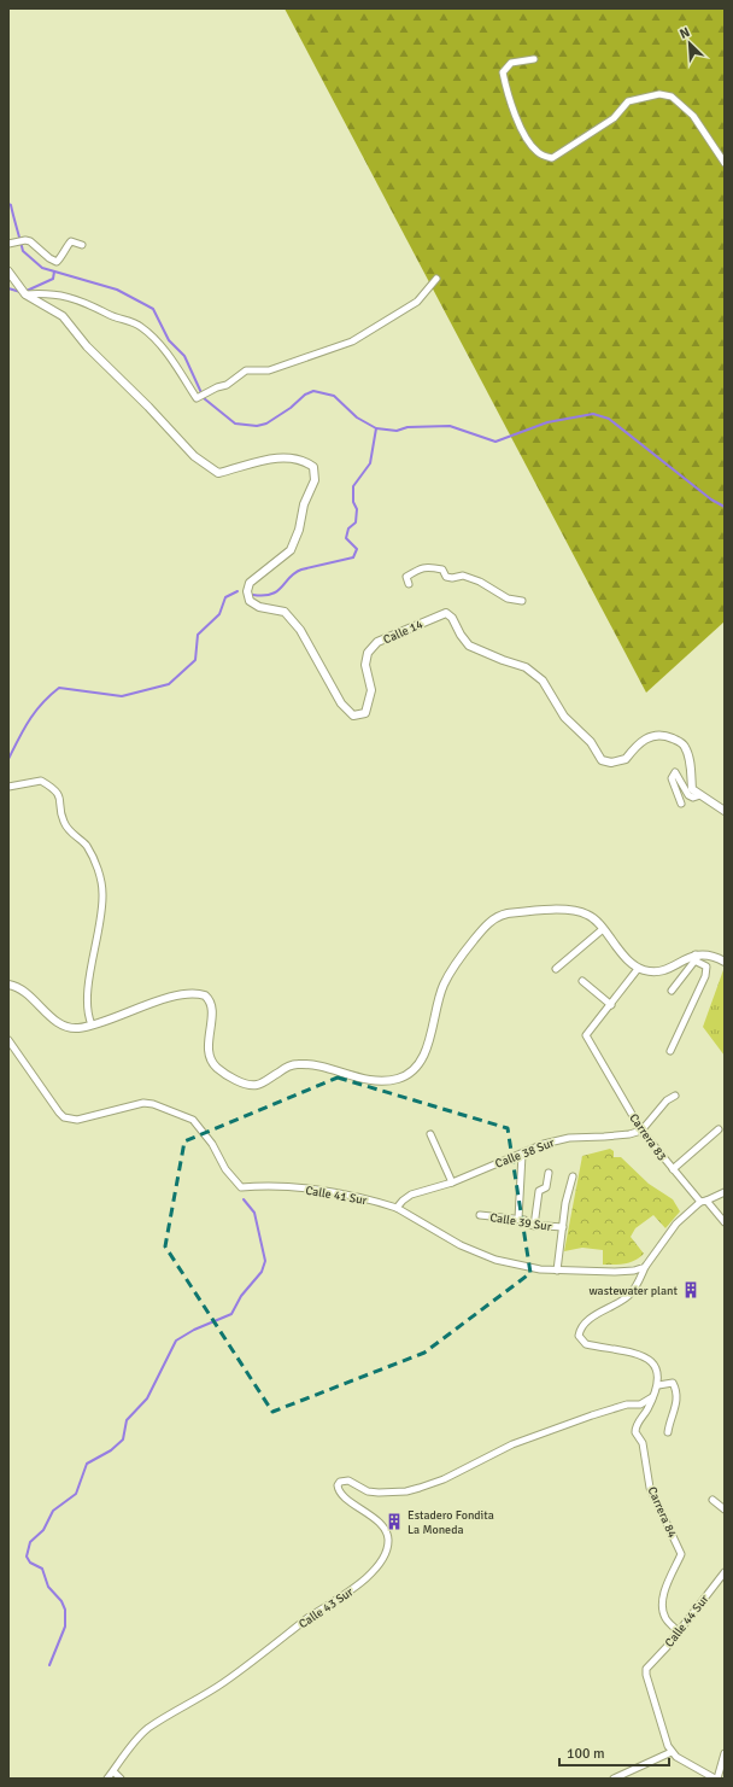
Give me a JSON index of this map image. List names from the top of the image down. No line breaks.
{"streets":{"street":["Calle 14","Carrera 83","Calle 38 Sur","Calle 41 Sur","Calle 39 Sur","Carrera 84","Calle 43 Sur","Calle 44 Sur"]},"crossings":[["Carrera 83","Calle 38 Sur"],["Calle 38 Sur","Calle 41 Sur"],["Carrera 84","Calle 43 Sur"],["Carrera 84","Calle 44 Sur"]],"places":{"building":["wastewater plant","Estadero Fondita La Moneda"]},"scale_bar":"100 m","north":"top left"}
